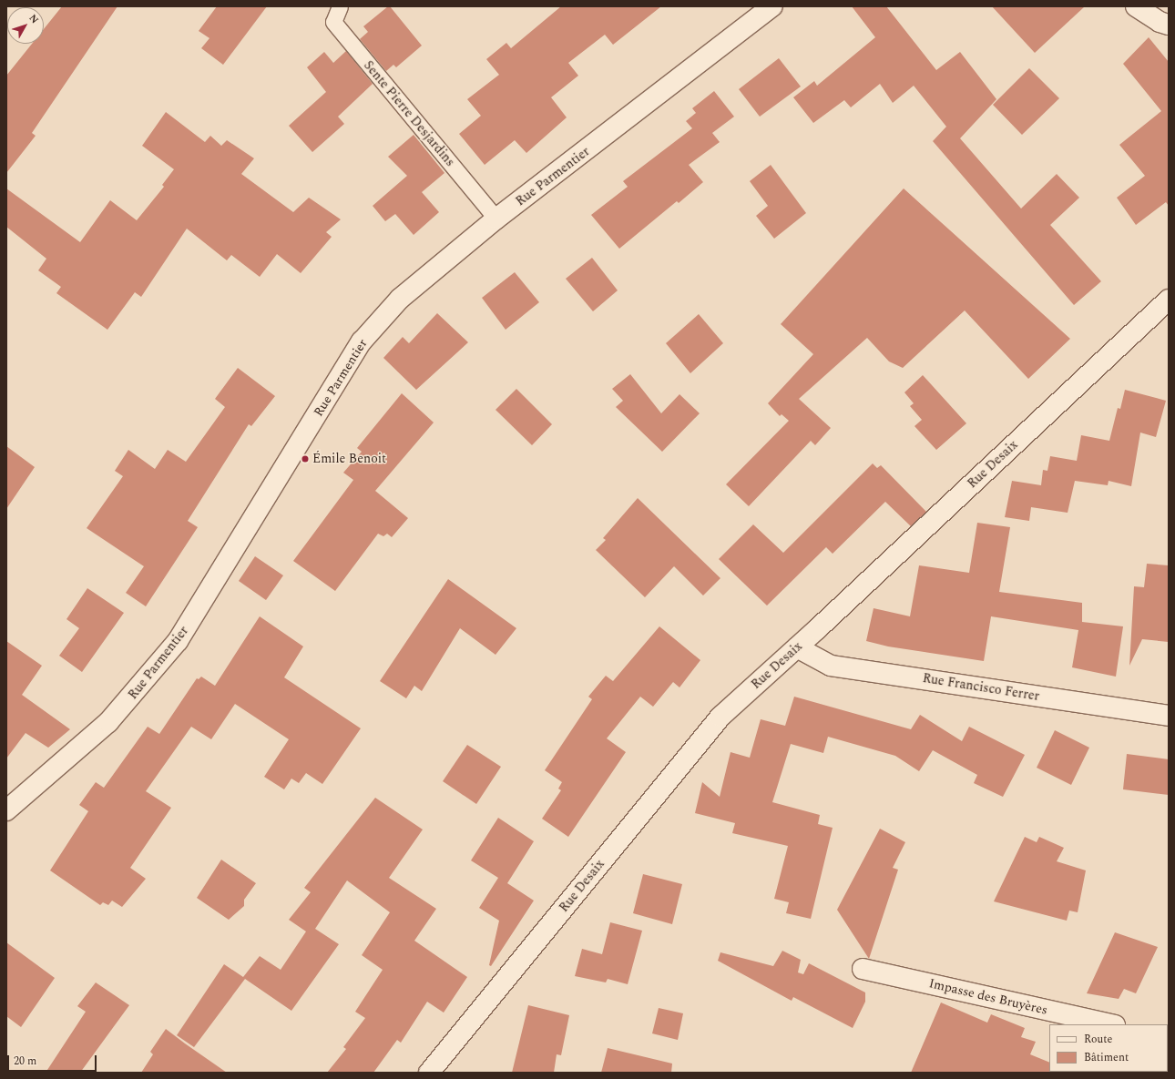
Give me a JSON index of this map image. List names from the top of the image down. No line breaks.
{"streets":{"street":["Rue Parmentier","Rue Desaix","Rue Francisco Ferrer","Impasse des Bruyères"],"lane":["Sente Pierre Desjardins"]},"crossings":[["Sente Pierre Desjardins","Rue Parmentier"],["Rue Desaix","Rue Francisco Ferrer"]],"places":["Émile Benoit"],"legend":["Route","Bâtiment"],"scale_bar":"20 m","north":"top right"}
